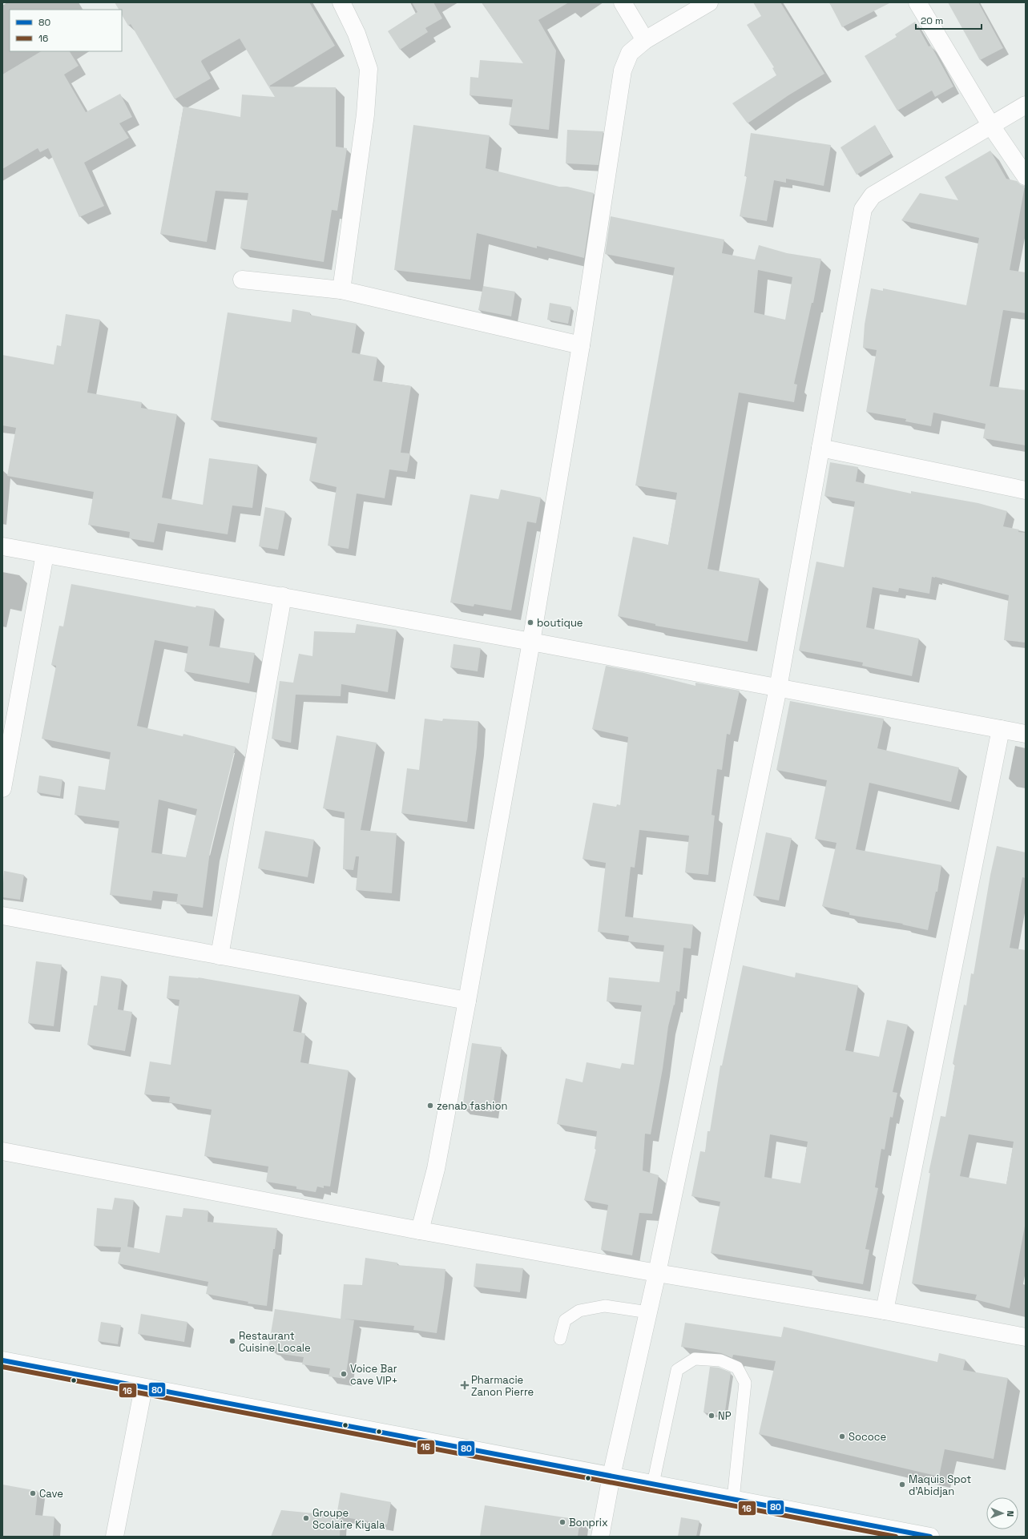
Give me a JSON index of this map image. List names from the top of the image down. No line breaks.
{"places":{"other":["boutique","zenab fashion","Restaurant Cuisine Locale","Voice Bar cave VIP+","NP","Sococe","Maquis Spot d'Abidjan","Cave","Groupe Scolaire Kiyala","Bonprix"],"health":["Pharmacie Zanon Pierre"]},"lines":["transit line 80","transit line 16"],"legend":["80","16"],"scale_bar":"20 m","north":"right"}
